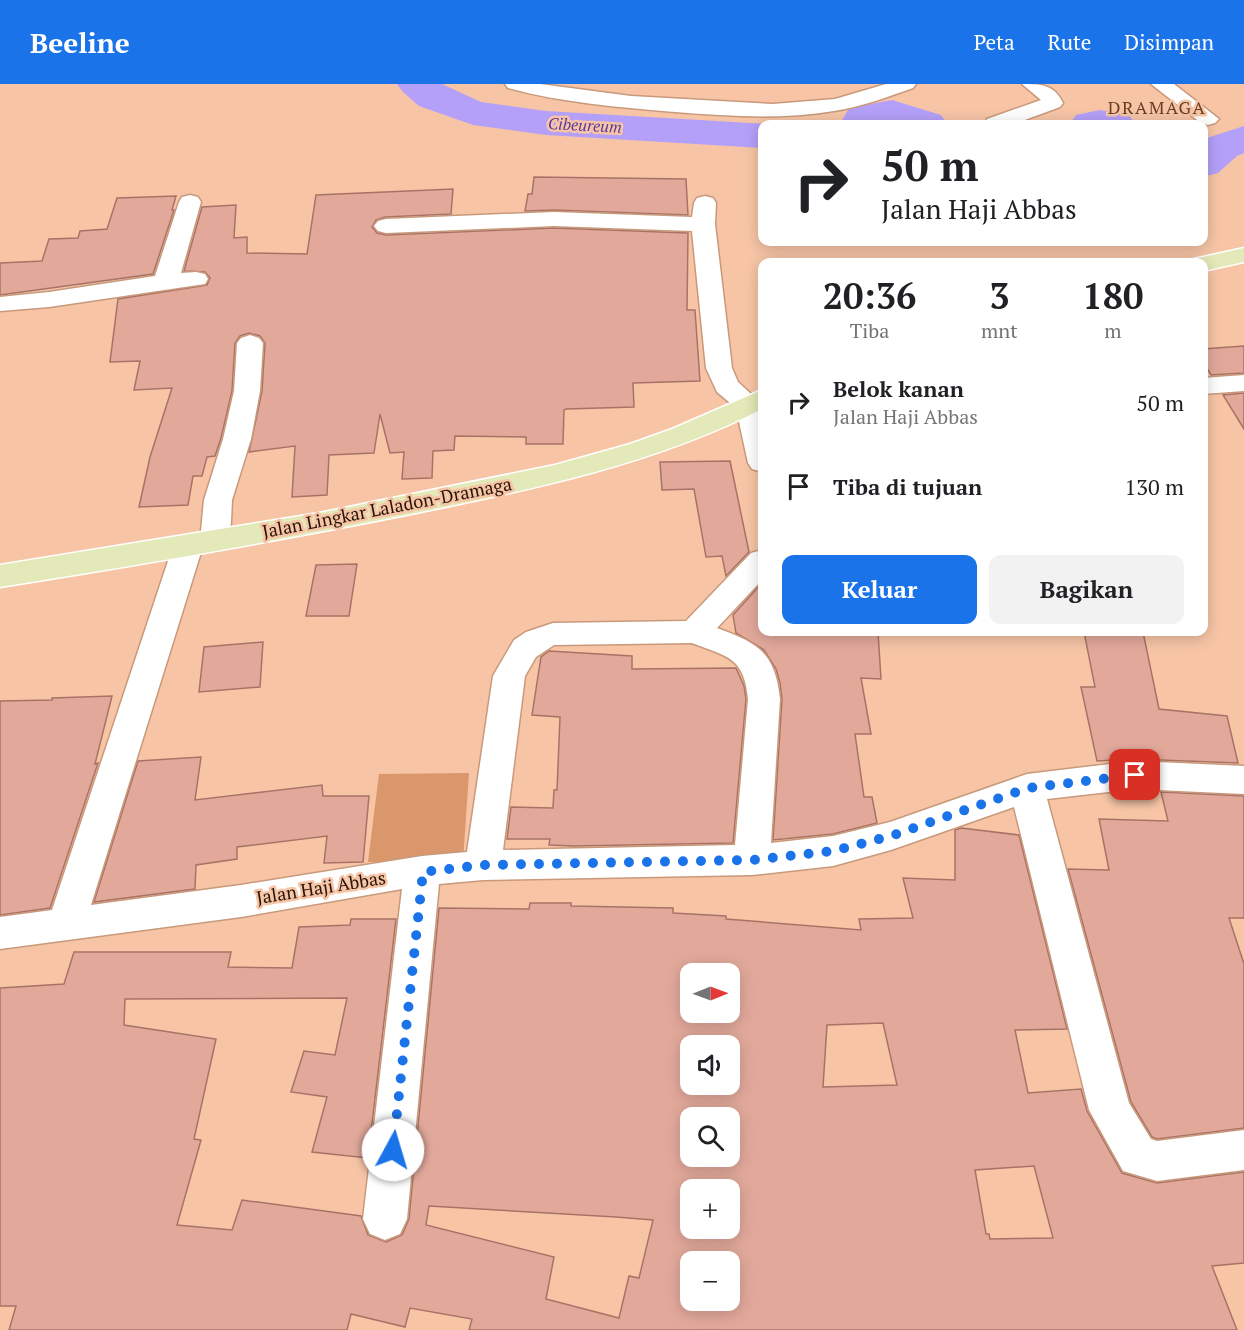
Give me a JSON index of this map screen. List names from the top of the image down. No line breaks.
{"streets":{"main road":["Jalan Lingkar Laladon-Dramaga"],"street":["Jalan Haji Abbas"]},"districts":["DRAMAGA"],"water":["Cibeureum"],"north":"right","page":{"header":"Beeline","nav":["Peta","Rute","Disimpan"],"turn":["50 m","Jalan Haji Abbas"],"eta":["20:36","Tiba","3","mnt","180","m"],"list":[{"name":"Belok kanan","note":"Jalan Haji Abbas","value":"50 m"},{"name":"Tiba di tujuan","value":"130 m"}],"buttons":["Keluar","Bagikan"],"map_buttons":["+","−"]}}
